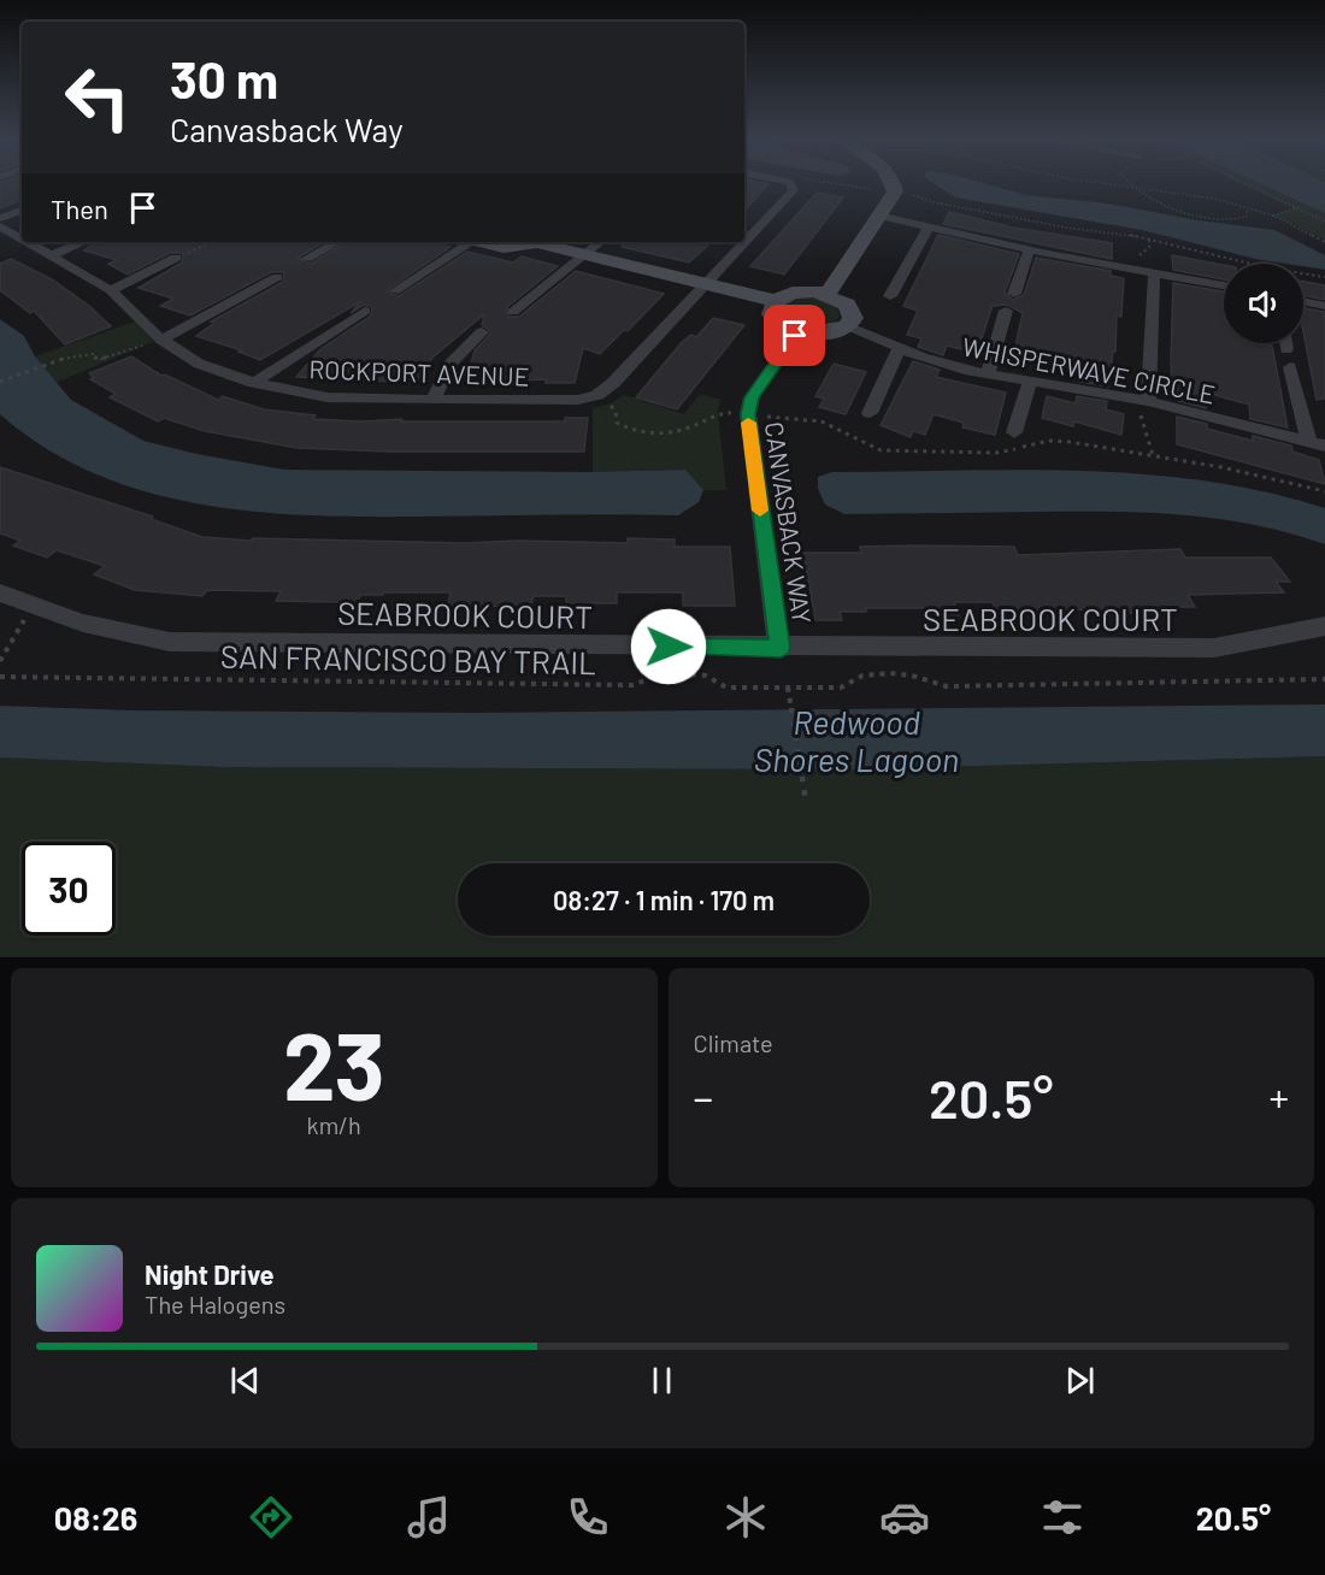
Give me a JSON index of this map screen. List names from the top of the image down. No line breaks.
{"streets":{"street":["WHISPERWAVE CIRCLE","ROCKPORT AVENUE","CANVASBACK WAY","SEABROOK COURT"],"path":["SAN FRANCISCO BAY TRAIL"]},"crossings":[["CANVASBACK WAY","SEABROOK COURT"]],"water":["Redwood Shores Lagoon"],"page":{"turn":["30 m","Canvasback Way"],"then":"Then","limit":"30","trip":"08:27 · 1 min · 170 m","tile":[["23","km/h"],"Climate"],"heat":["−","20.5°","+"],"song":["Night Drive","The Halogens"],"tabs":["08:26","20.5°"]}}
